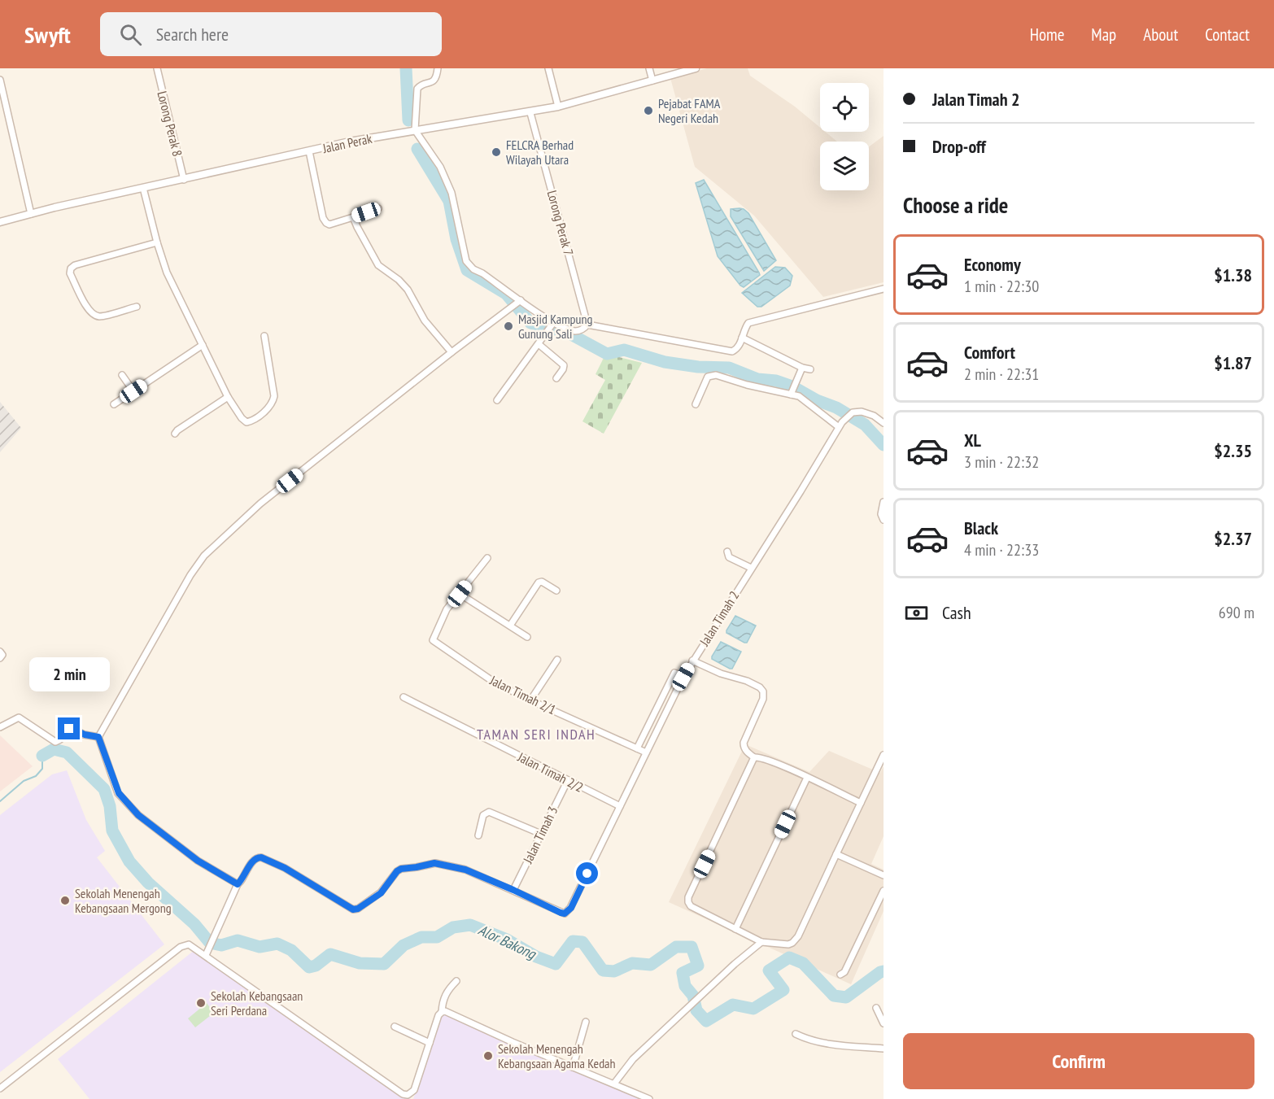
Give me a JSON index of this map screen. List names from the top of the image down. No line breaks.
{"streets":{"street":["Lorong Perak 8","Jalan Perak","Lorong Perak 7","Jalan Timah 2","Jalan Timah 2/1","Jalan Timah 2/2","Jalan Timah 3"]},"crossings":[["Lorong Perak 8","Jalan Perak"],["Jalan Perak","Lorong Perak 7"],["Jalan Timah 2","Jalan Timah 2/1"],["Jalan Timah 2","Jalan Timah 2/2"],["Jalan Timah 2","Jalan Timah 3"],["Jalan Timah 2/2","Jalan Timah 3"]],"districts":["TAMAN SERI INDAH"],"water":["Alor Bakong"],"places":["Pejabat FAMA Negeri Kedah","FELCRA Berhad Wilayah Utara","Masjid Kampung Gunung Sali","Sekolah Menengah Kebangsaan Mergong","Sekolah Kebangsaan Seri Perdana","Sekolah Menengah Kebangsaan Agama Kedah"],"page":{"header":"Swyft","search":"Search here","nav":["Home","Map","About","Contact"],"banner":["Jalan Timah 2","Drop-off"],"heading":"Choose a ride","list":[{"name":"Economy","note":"1 min · 22:30","value":"$1.38"},{"name":"Comfort","note":"2 min · 22:31","value":"$1.87"},{"name":"XL","note":"3 min · 22:32","value":"$2.35"},{"name":"Black","note":"4 min · 22:33","value":"$2.37"}],"pay":["Cash","690 m"],"bubble":"2 min","buttons":"Confirm"}}
